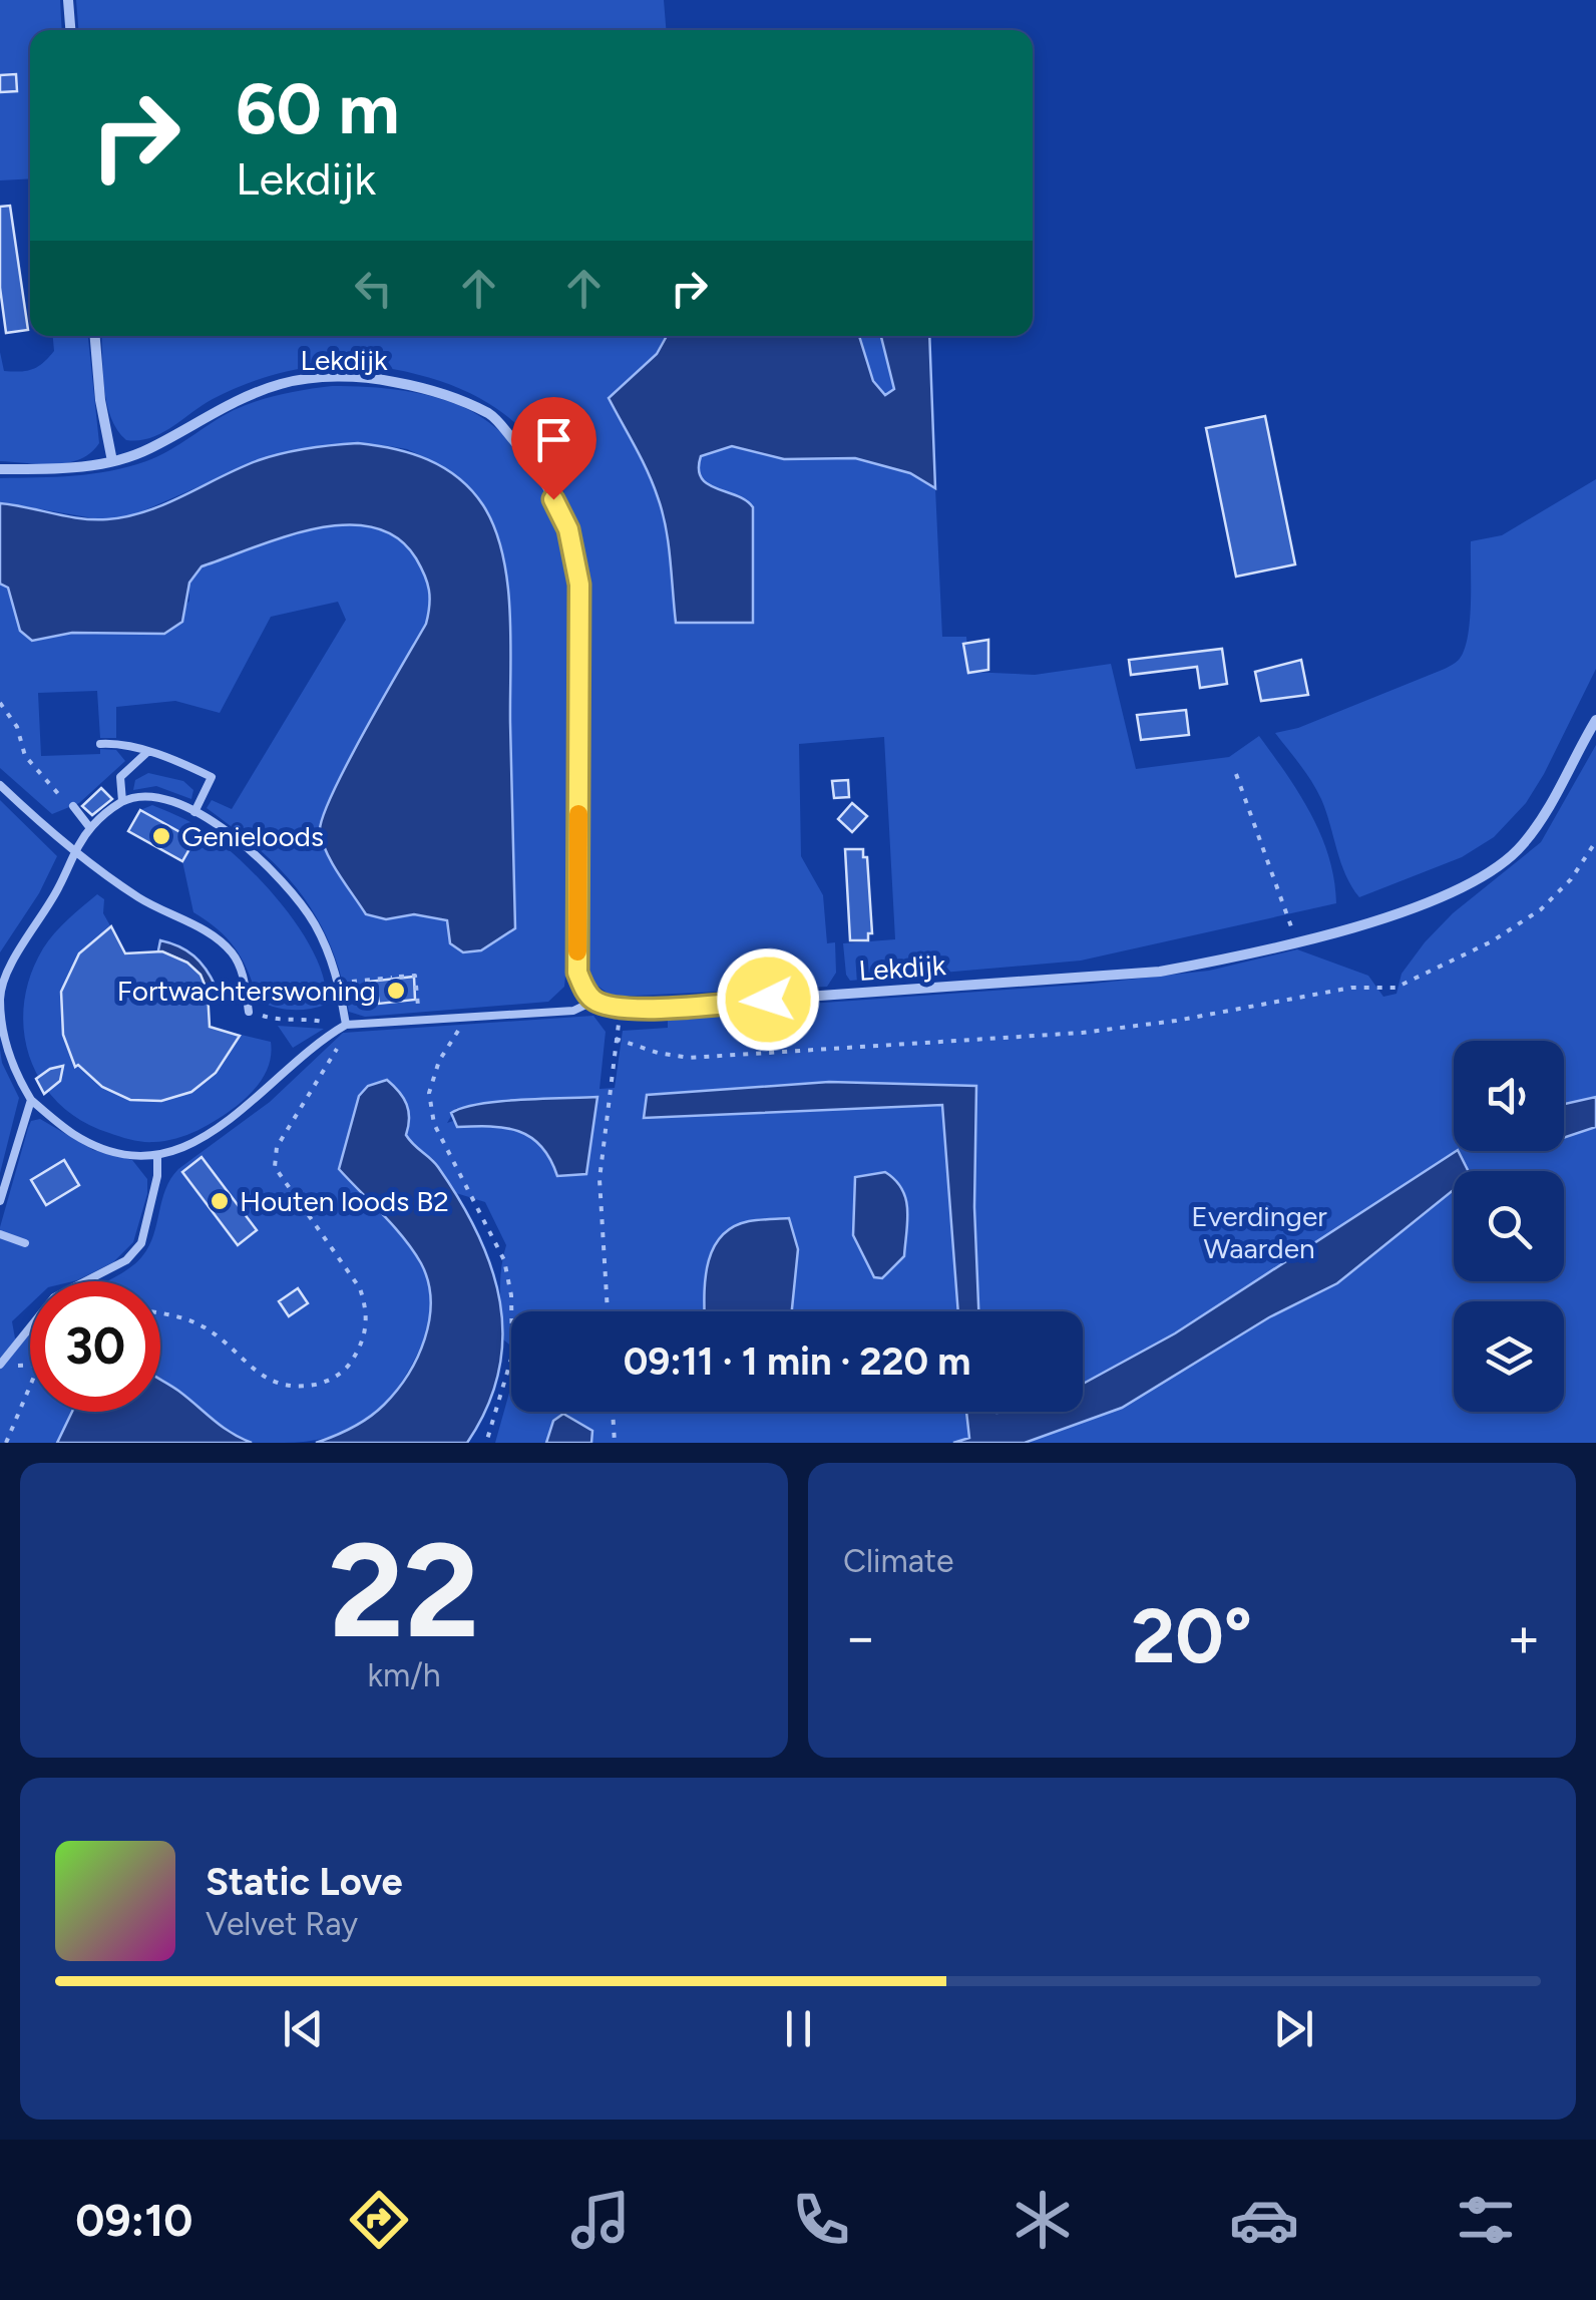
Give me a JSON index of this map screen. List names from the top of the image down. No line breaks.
{"streets":{"street":["Lekdijk"]},"parks":["Everdinger Waarden"],"places":["Genieloods","Fortwachterswoning","Houten loods B2"],"page":{"turn":["60 m","Lekdijk"],"limit":"30","trip":"09:11 · 1 min · 220 m","tile":[["22","km/h"],"Climate"],"heat":["−","20°","+"],"song":["Static Love","Velvet Ray"],"tabs":"09:10"}}
